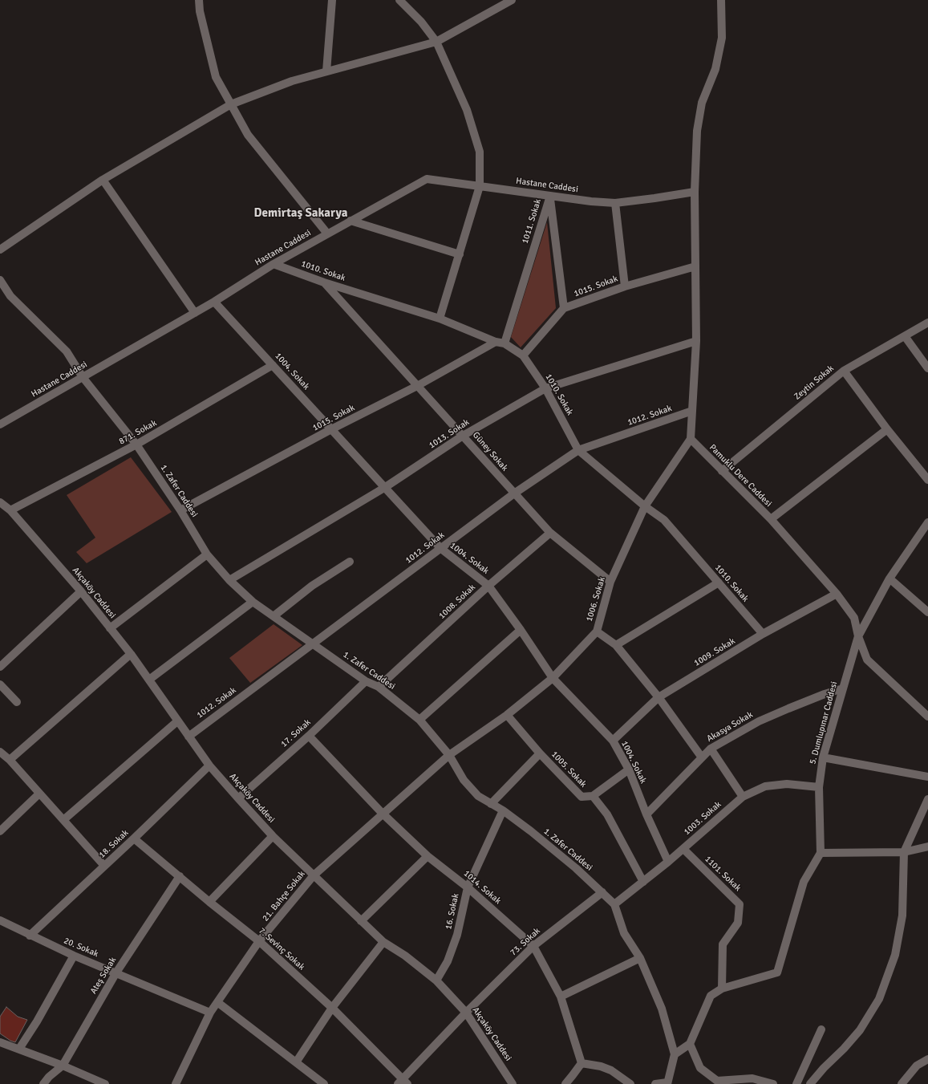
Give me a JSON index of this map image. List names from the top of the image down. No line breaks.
{"streets":{"street":["Hastane Caddesi","1011. Sokak","1010. Sokak","1015. Sokak","1004. Sokak","Zeytin Sokak","1012. Sokak","871. Sokak","1013. Sokak","Güney Sokak","Pamuklu Dere Caddesi","1. Zafer Caddesi","Akçaköy Caddesi","1006. Sokak","1008. Sokak","1009. Sokak","5. Dumlupınar Caddesi","Akasya Sokak","17. Sokak","1005. Sokak","1003. Sokak","18. Sokak","1101. Sokak","1014. Sokak","21. Bahçe Sokak","16. Sokak","73. Sokak","20. Sokak","7. Sevinç Sokak","Ateş Sokak"]},"crossings":[["Hastane Caddesi","1011. Sokak"],["Hastane Caddesi","1010. Sokak"],["Hastane Caddesi","1004. Sokak"],["Hastane Caddesi","1. Zafer Caddesi"],["1011. Sokak","1010. Sokak"],["1011. Sokak","1015. Sokak"],["1010. Sokak","1015. Sokak"],["1010. Sokak","1012. Sokak"],["1010. Sokak","1013. Sokak"],["1010. Sokak","Güney Sokak"],["1010. Sokak","1006. Sokak"],["1010. Sokak","1009. Sokak"],["1015. Sokak","1004. Sokak"],["1015. Sokak","Güney Sokak"],["1015. Sokak","1. Zafer Caddesi"],["1004. Sokak","1012. Sokak"],["1004. Sokak","871. Sokak"],["1004. Sokak","1013. Sokak"],["1004. Sokak","1006. Sokak"],["1004. Sokak","1008. Sokak"],["1004. Sokak","1009. Sokak"],["1004. Sokak","Akasya Sokak"],["1004. Sokak","1003. Sokak"],["Zeytin Sokak","Pamuklu Dere Caddesi"],["1012. Sokak","Güney Sokak"],["1012. Sokak","1. Zafer Caddesi"],["1012. Sokak","Akçaköy Caddesi"],["871. Sokak","1. Zafer Caddesi"],["871. Sokak","Akçaköy Caddesi"],["1013. Sokak","Güney Sokak"],["1013. Sokak","1. Zafer Caddesi"],["Güney Sokak","1006. Sokak"],["Güney Sokak","1008. Sokak"],["Pamuklu Dere Caddesi","1006. Sokak"],["Pamuklu Dere Caddesi","1009. Sokak"],["Pamuklu Dere Caddesi","5. Dumlupınar Caddesi"],["1. Zafer Caddesi","1006. Sokak"],["1. Zafer Caddesi","1008. Sokak"],["1. Zafer Caddesi","17. Sokak"],["1. Zafer Caddesi","1003. Sokak"],["1. Zafer Caddesi","21. Bahçe Sokak"],["1. Zafer Caddesi","16. Sokak"],["1. Zafer Caddesi","73. Sokak"],["Akçaköy Caddesi","17. Sokak"],["Akçaköy Caddesi","18. Sokak"],["Akçaköy Caddesi","21. Bahçe Sokak"],["Akçaköy Caddesi","16. Sokak"],["Akçaköy Caddesi","73. Sokak"],["1006. Sokak","1005. Sokak"],["1006. Sokak","21. Bahçe Sokak"],["5. Dumlupınar Caddesi","Akasya Sokak"],["5. Dumlupınar Caddesi","1003. Sokak"],["17. Sokak","1014. Sokak"],["1005. Sokak","1003. Sokak"],["1003. Sokak","1101. Sokak"],["18. Sokak","20. Sokak"],["18. Sokak","7. Sevinç Sokak"],["1014. Sokak","21. Bahçe Sokak"],["1014. Sokak","16. Sokak"],["1014. Sokak","73. Sokak"],["21. Bahçe Sokak","20. Sokak"],["21. Bahçe Sokak","7. Sevinç Sokak"],["73. Sokak","7. Sevinç Sokak"],["20. Sokak","Ateş Sokak"],["7. Sevinç Sokak","Ateş Sokak"]],"districts":["Demirtaş Sakarya"]}
